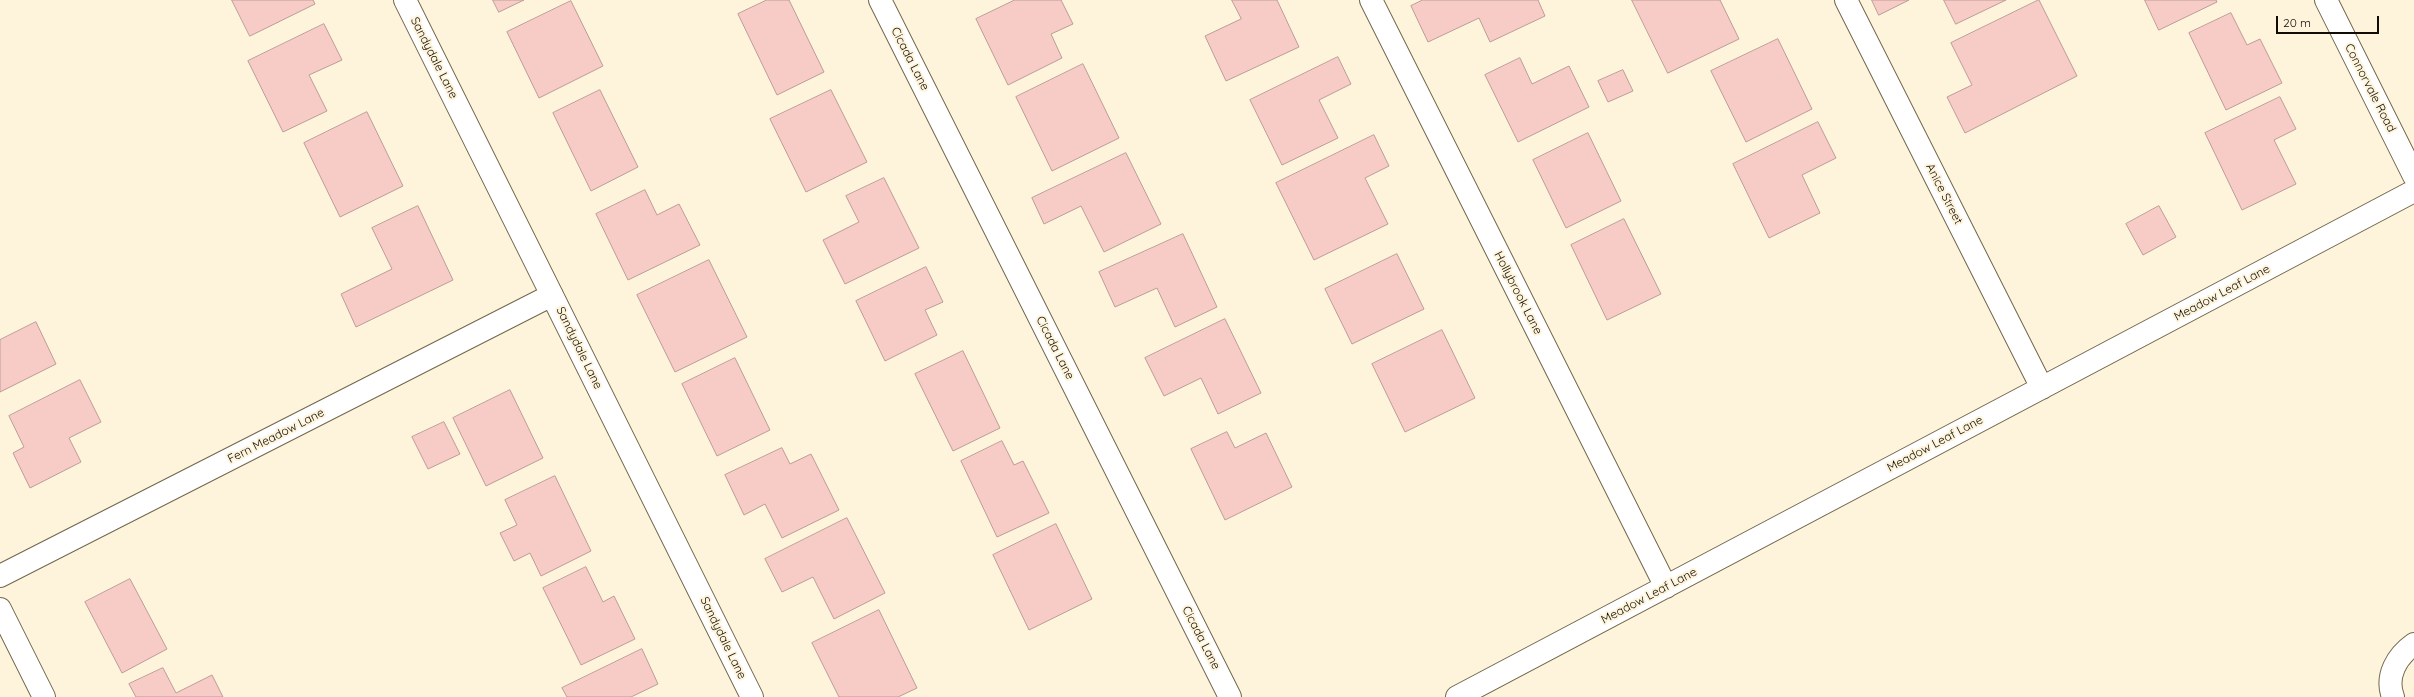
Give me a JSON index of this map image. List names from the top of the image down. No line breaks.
{"streets":{"street":["Sandydale Lane","Cicada Lane","Connorvale Road","Anice Street","Hollybrook Lane","Meadow Leaf Lane","Fern Meadow Lane"]},"crossings":[["Sandydale Lane","Fern Meadow Lane"],["Anice Street","Meadow Leaf Lane"],["Hollybrook Lane","Meadow Leaf Lane"]],"scale_bar":"20 m"}
